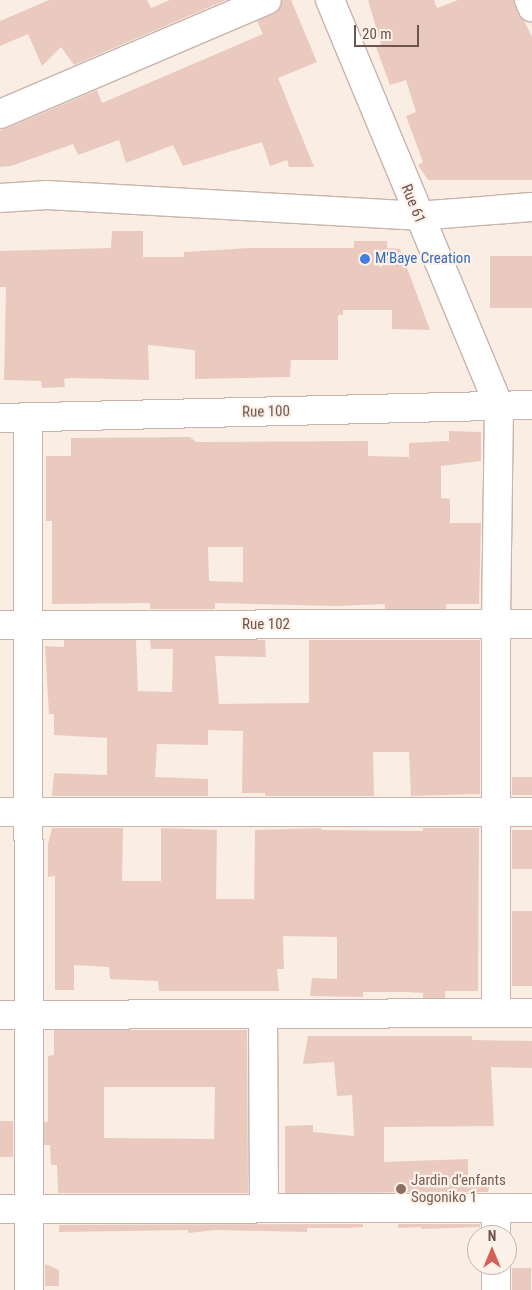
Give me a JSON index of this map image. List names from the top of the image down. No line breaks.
{"streets":{"street":["Rue 61","Rue 100","Rue 102"]},"crossings":[["Rue 61","Rue 100"]],"places":["M'Baye Creation","Jardin d'enfants Sogoniko 1"],"scale_bar":"20 m","north":"top"}
